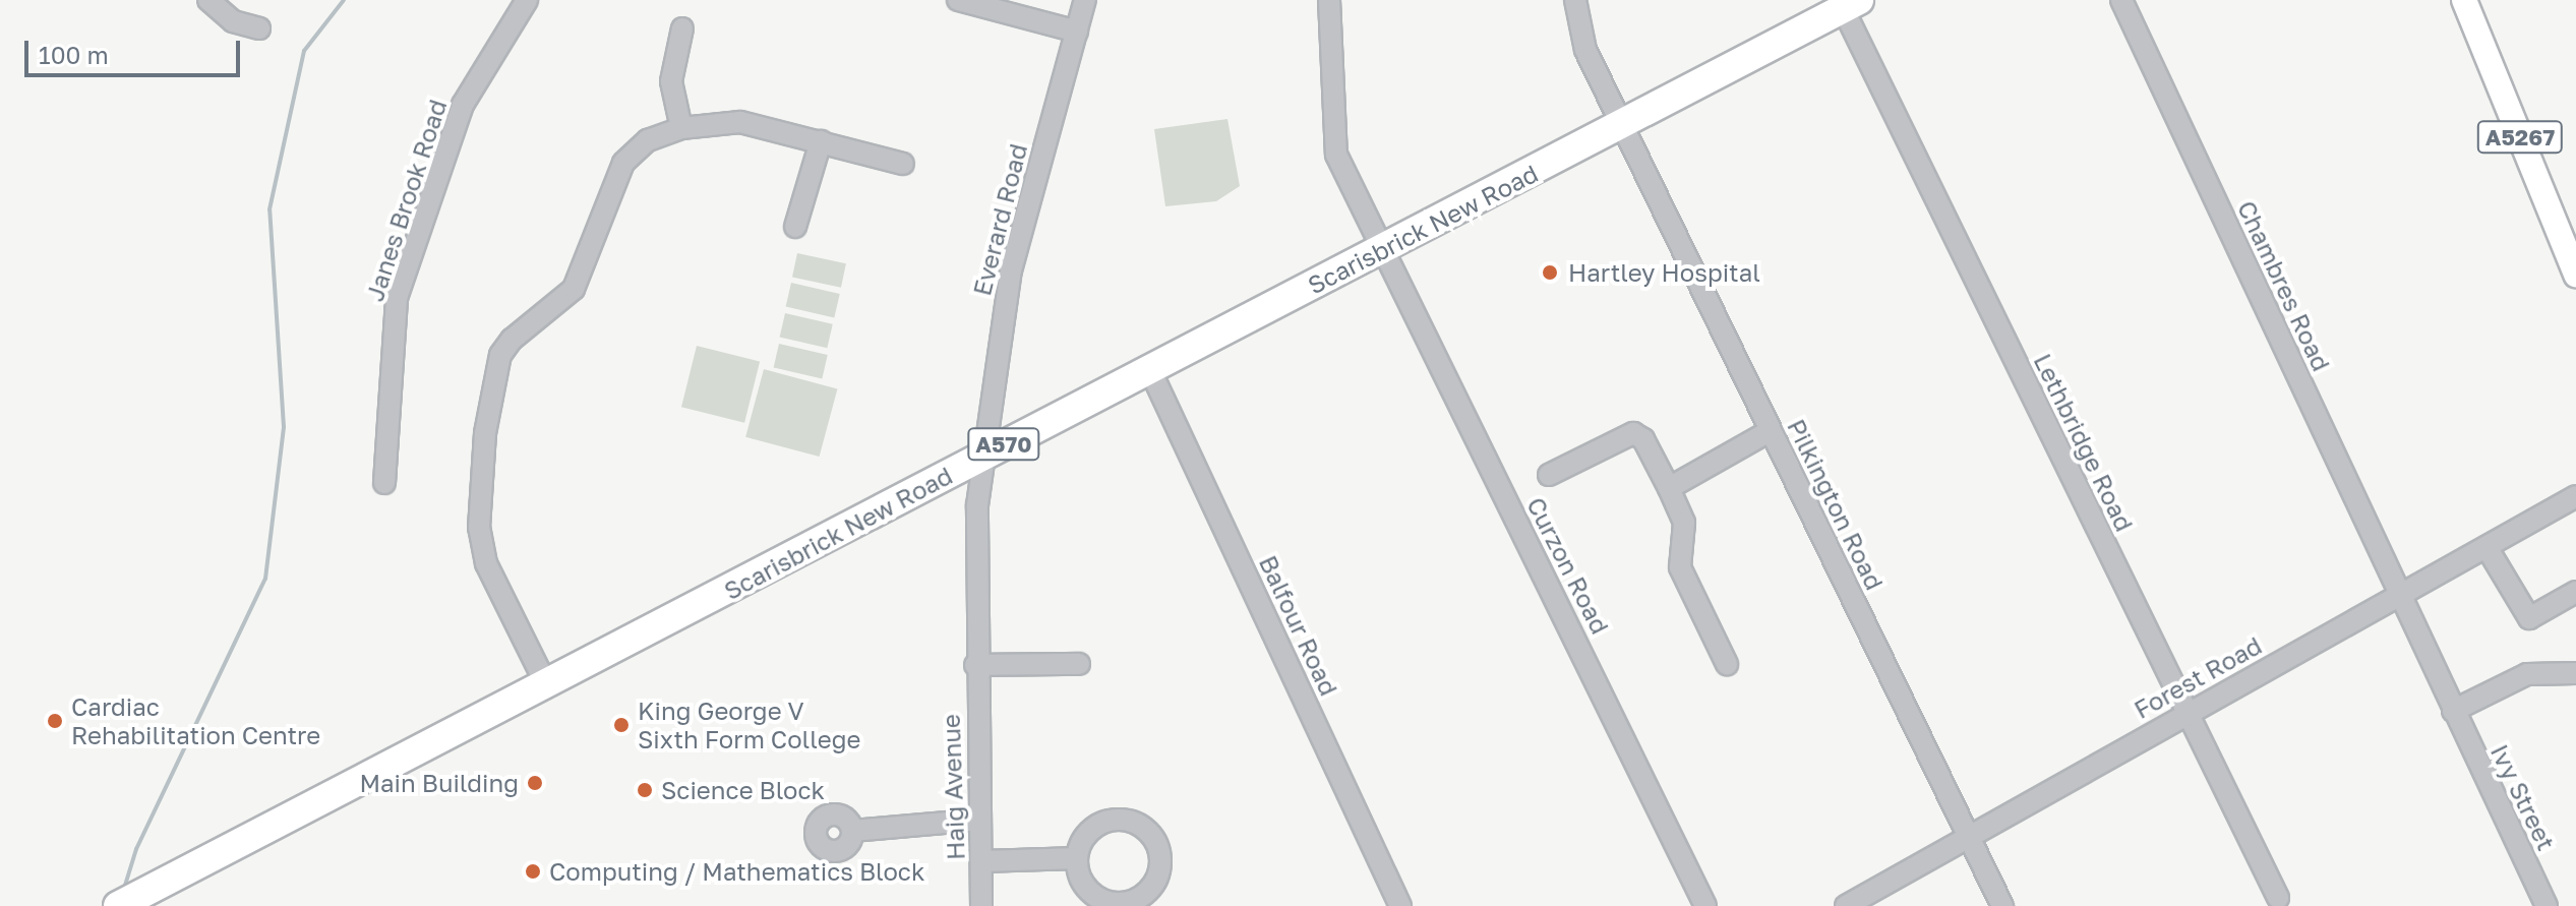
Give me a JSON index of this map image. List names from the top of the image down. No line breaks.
{"streets":{"highway":["Scarisbrick New Road","A570"],"main road":["A5267"],"street":["Janes Brook Road","Everard Road","Chambres Road","Lethbridge Road","Pilkington Road","Curzon Road","Balfour Road","Forest Road","Haig Avenue","Ivy Street"]},"crossings":[["Everard Road","Scarisbrick New Road"],["Everard Road","Haig Avenue"],["Scarisbrick New Road","Lethbridge Road"],["Scarisbrick New Road","Pilkington Road"],["Scarisbrick New Road","Curzon Road"],["Scarisbrick New Road","Balfour Road"],["Scarisbrick New Road","Haig Avenue"],["Chambres Road","Forest Road"],["Chambres Road","Ivy Street"],["Lethbridge Road","Forest Road"],["Pilkington Road","Forest Road"]],"places":["Hartley Hospital","Cardiac Rehabilitation Centre","King George V Sixth Form College","Main Building","Science Block","Computing / Mathematics Block"],"scale_bar":"100 m"}
